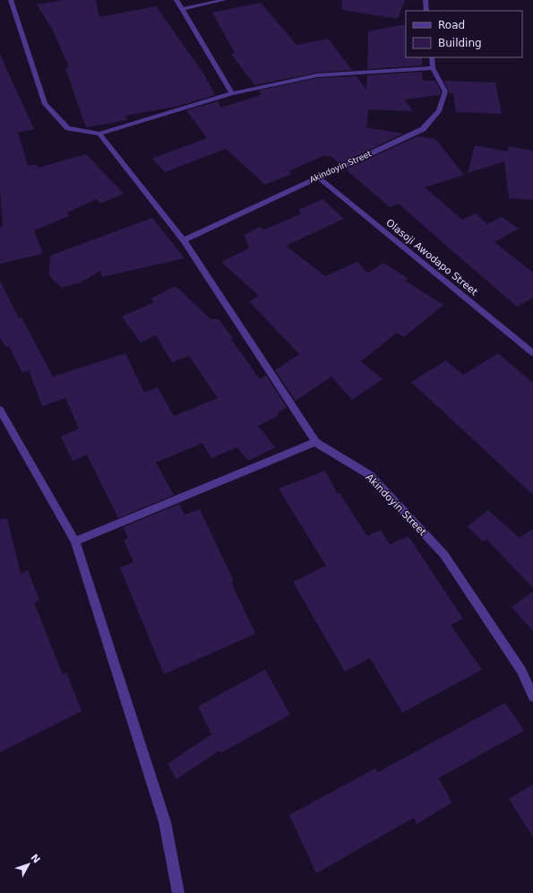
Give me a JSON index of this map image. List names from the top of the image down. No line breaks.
{"streets":{"street":["Akindoyin Street","Olasoji Awodapo Street"]},"crossings":[["Akindoyin Street","Olasoji Awodapo Street"]],"legend":["Road","Building"],"north":"top right"}
